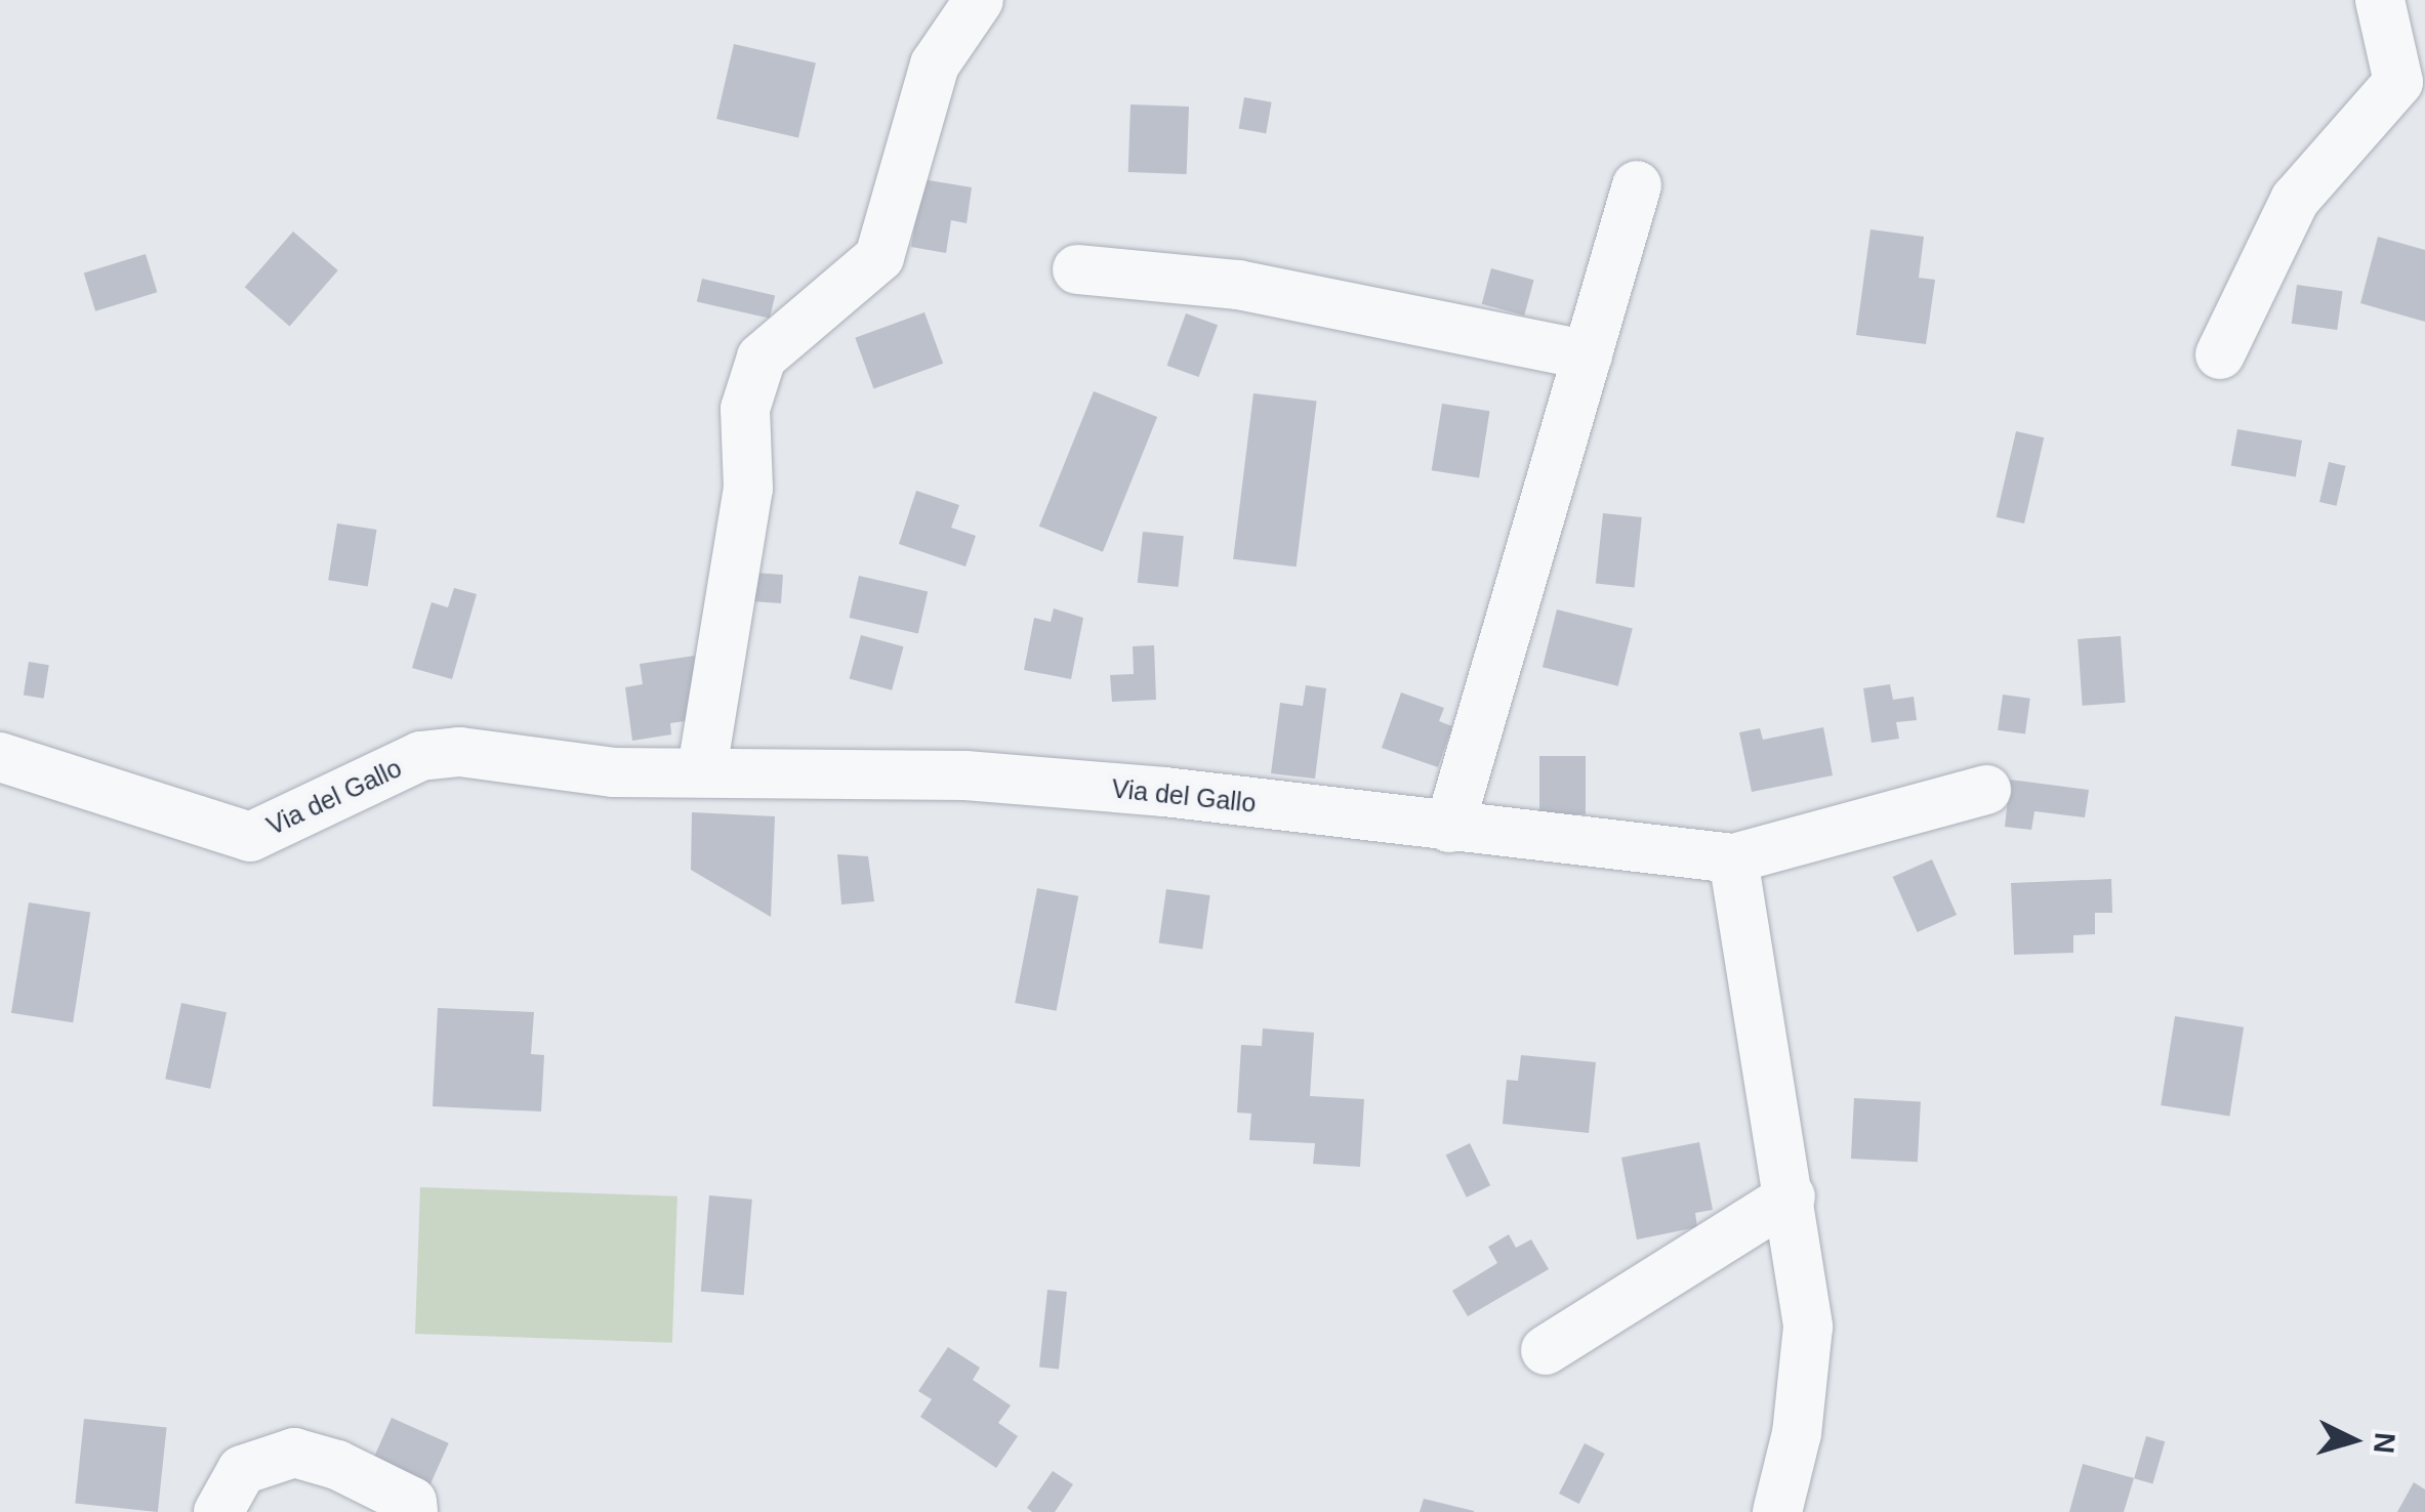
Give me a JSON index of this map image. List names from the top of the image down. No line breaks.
{"streets":{"street":["Via del Gallo"]},"north":"right"}
